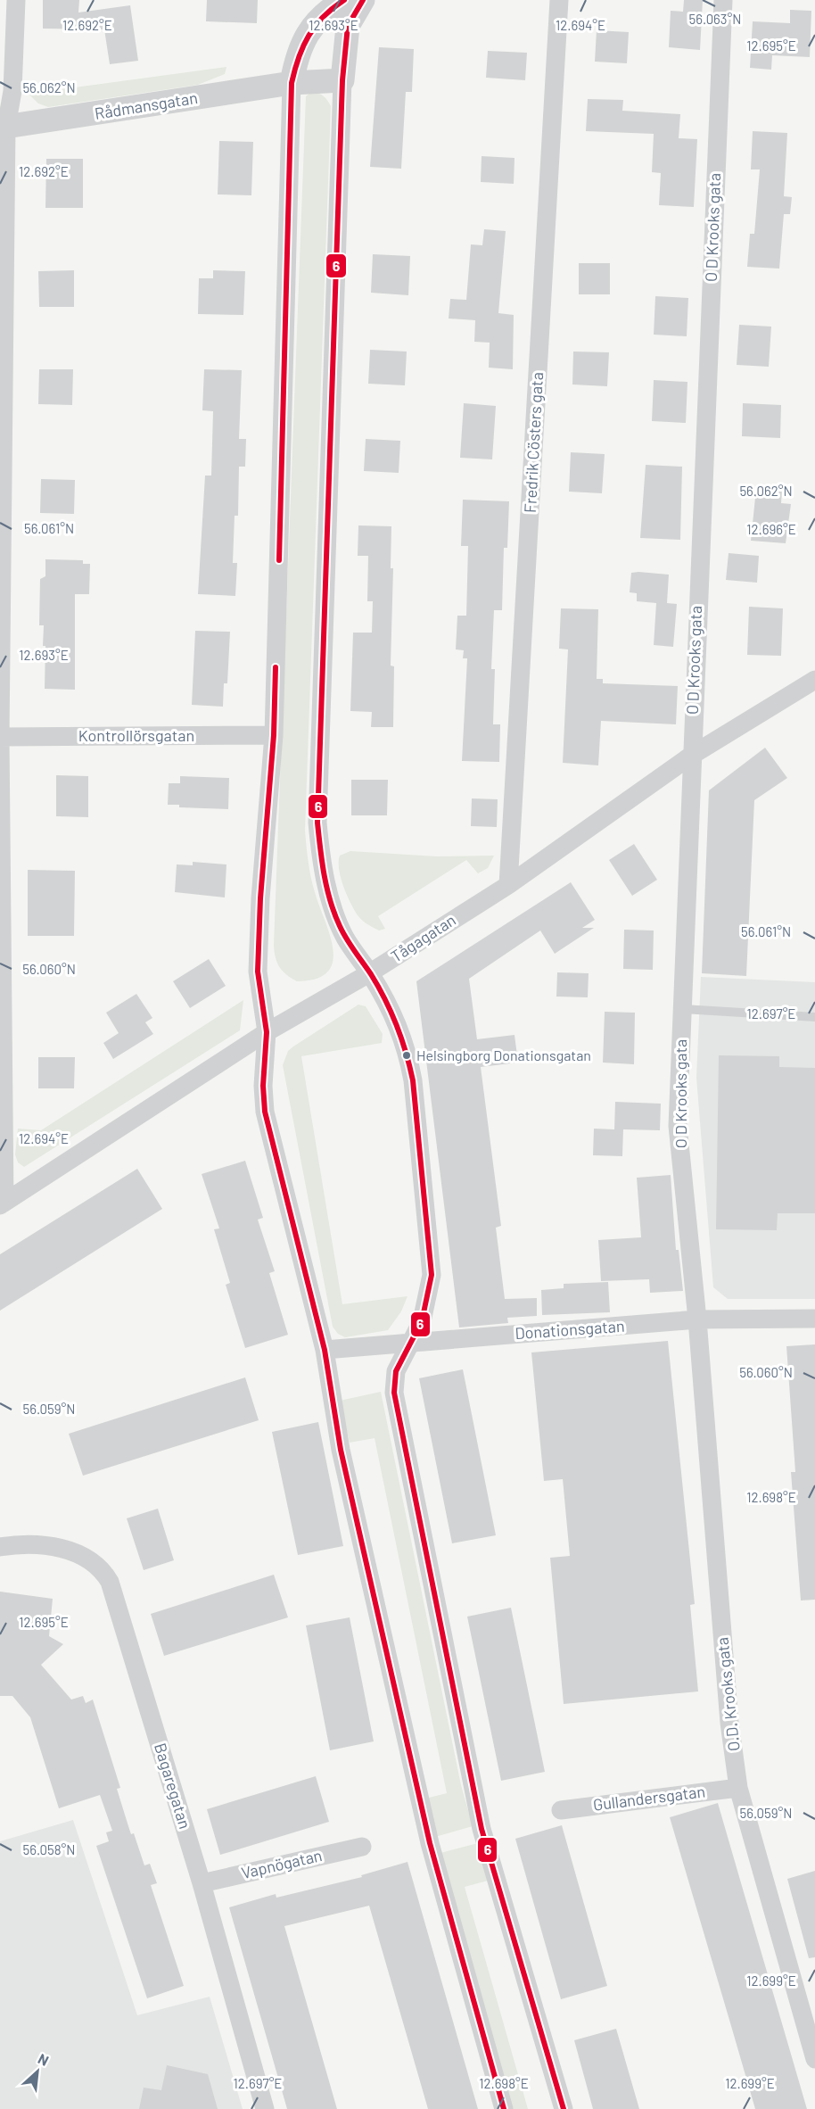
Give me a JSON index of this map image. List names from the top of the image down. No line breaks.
{"streets":{"street":["Rådmansgatan","O D Krooks gata","Fredrik Cösters gata","Kontrollörsgatan","Tågagatan","Donationsgatan","O.D. Krooks gata","Bagaregatan","Gullandersgatan","Vapnögatan"]},"crossings":[["O D Krooks gata","Tågagatan"],["O D Krooks gata","Donationsgatan"],["O D Krooks gata","O.D. Krooks gata"],["Fredrik Cösters gata","Tågagatan"],["Donationsgatan","O.D. Krooks gata"],["O.D. Krooks gata","Gullandersgatan"],["Bagaregatan","Vapnögatan"]],"places":["Helsingborg Donationsgatan"],"lines":["transit line 6"],"north":"top right","coordinates":["56.063°N","12.692°E","12.693°E","12.694°E","12.695°E","56.062°N","56.061°N","12.696°E","56.060°N","12.697°E","56.059°N","12.698°E","56.058°N","12.699°E"]}
